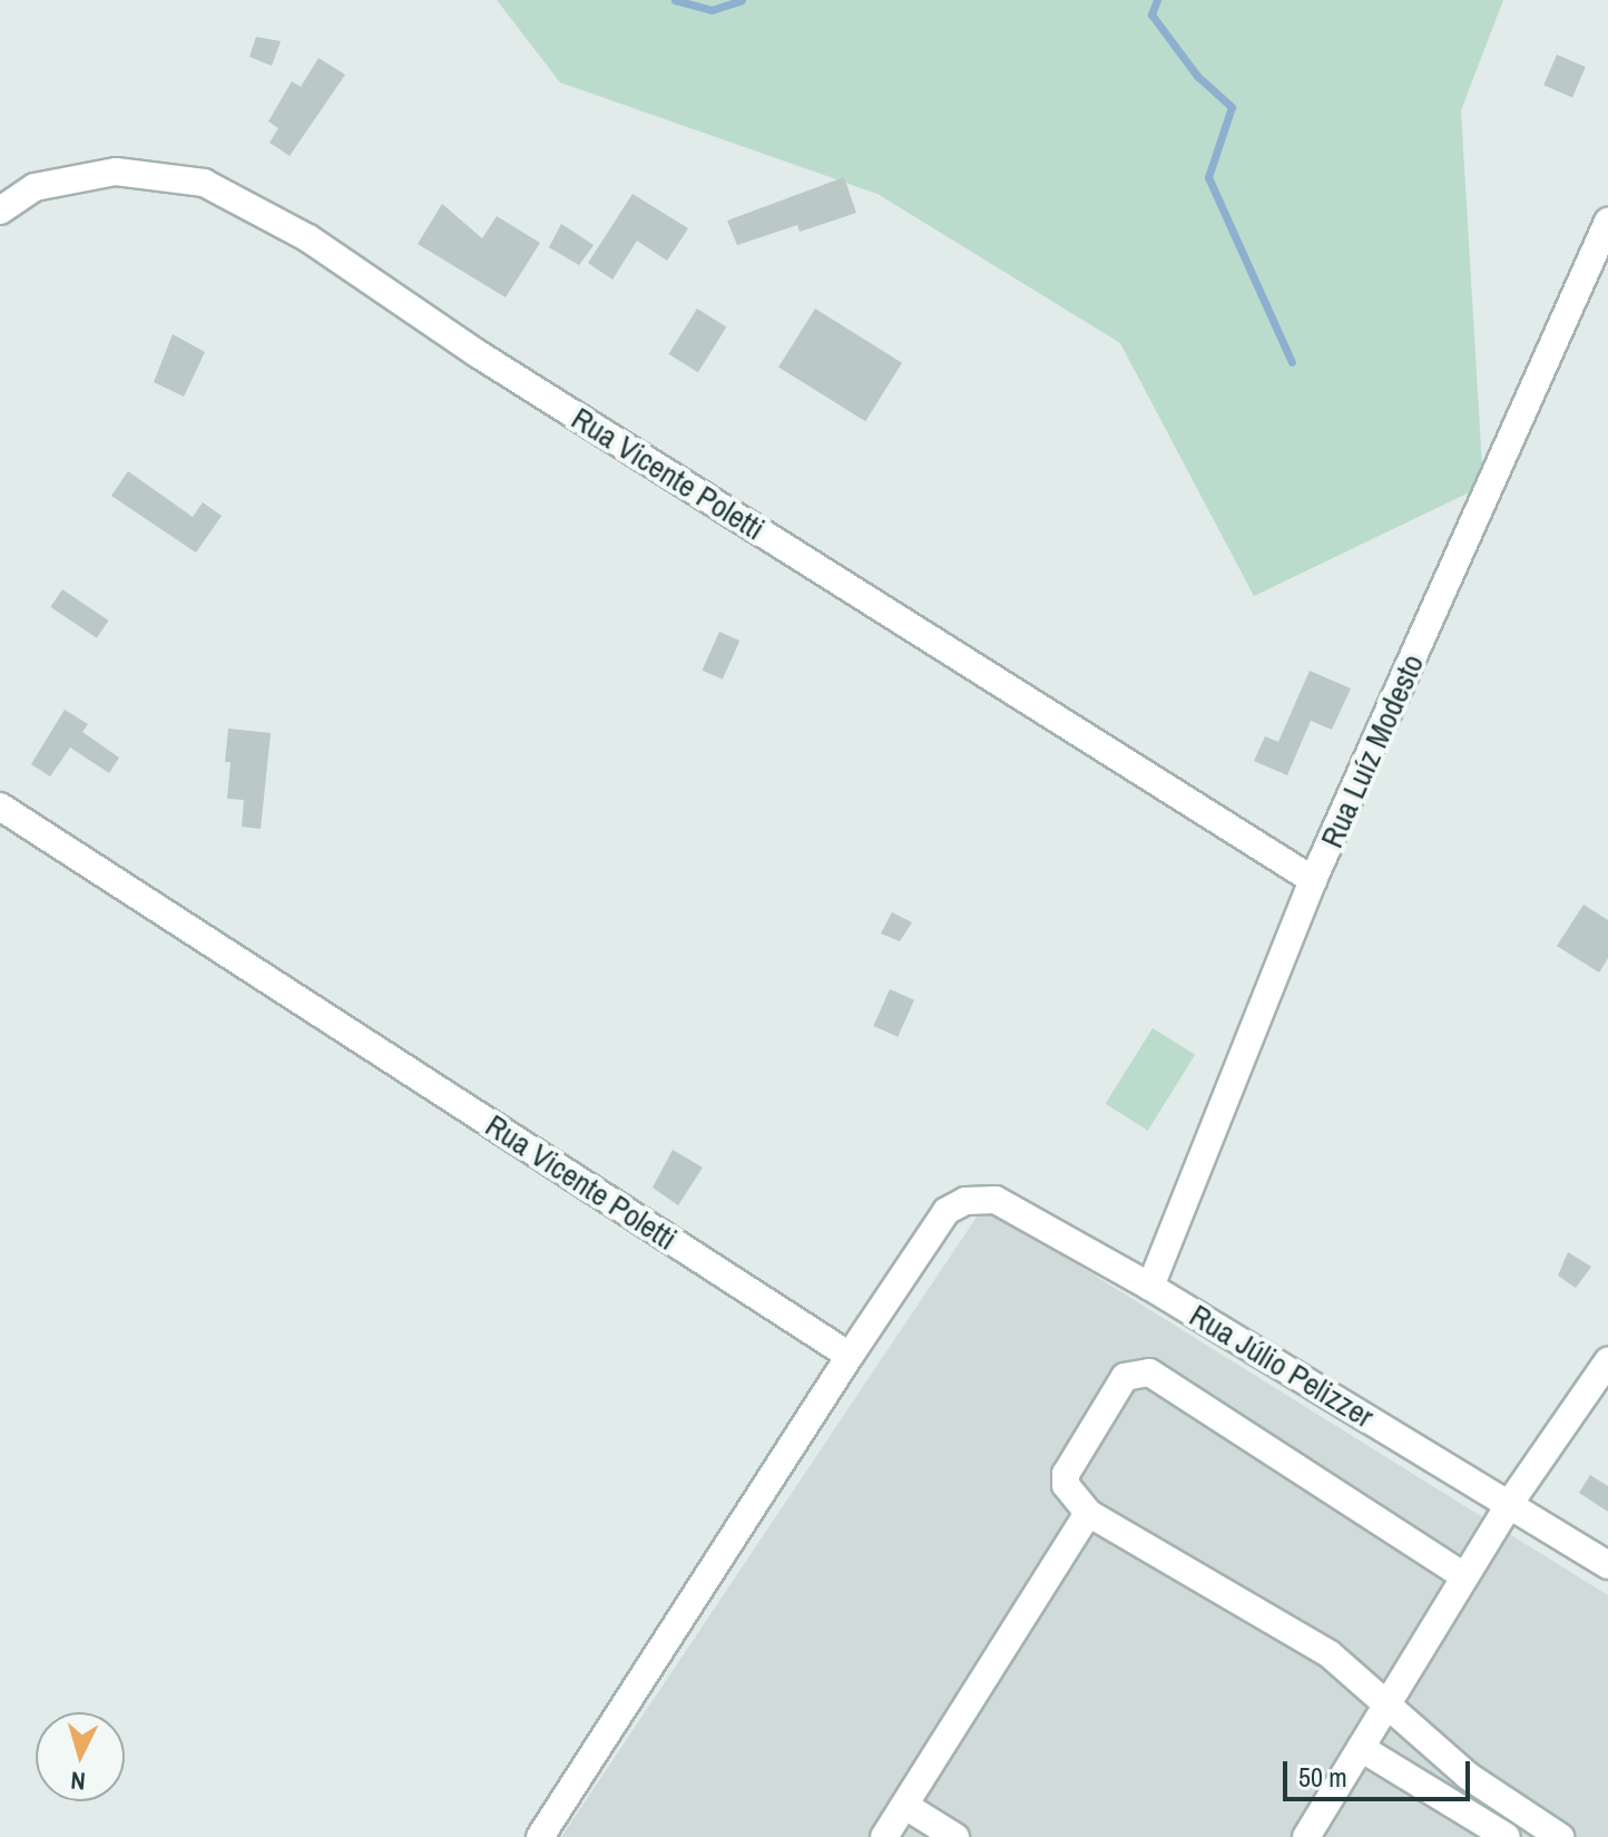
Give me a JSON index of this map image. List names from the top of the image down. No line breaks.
{"streets":{"street":["Rua Vicente Poletti","Rua Luíz Modesto","Rua Júlio Pelizzer"]},"crossings":[["Rua Vicente Poletti","Rua Luíz Modesto"],["Rua Vicente Poletti","Rua Júlio Pelizzer"],["Rua Luíz Modesto","Rua Júlio Pelizzer"]],"scale_bar":"50 m","north":"bottom"}
